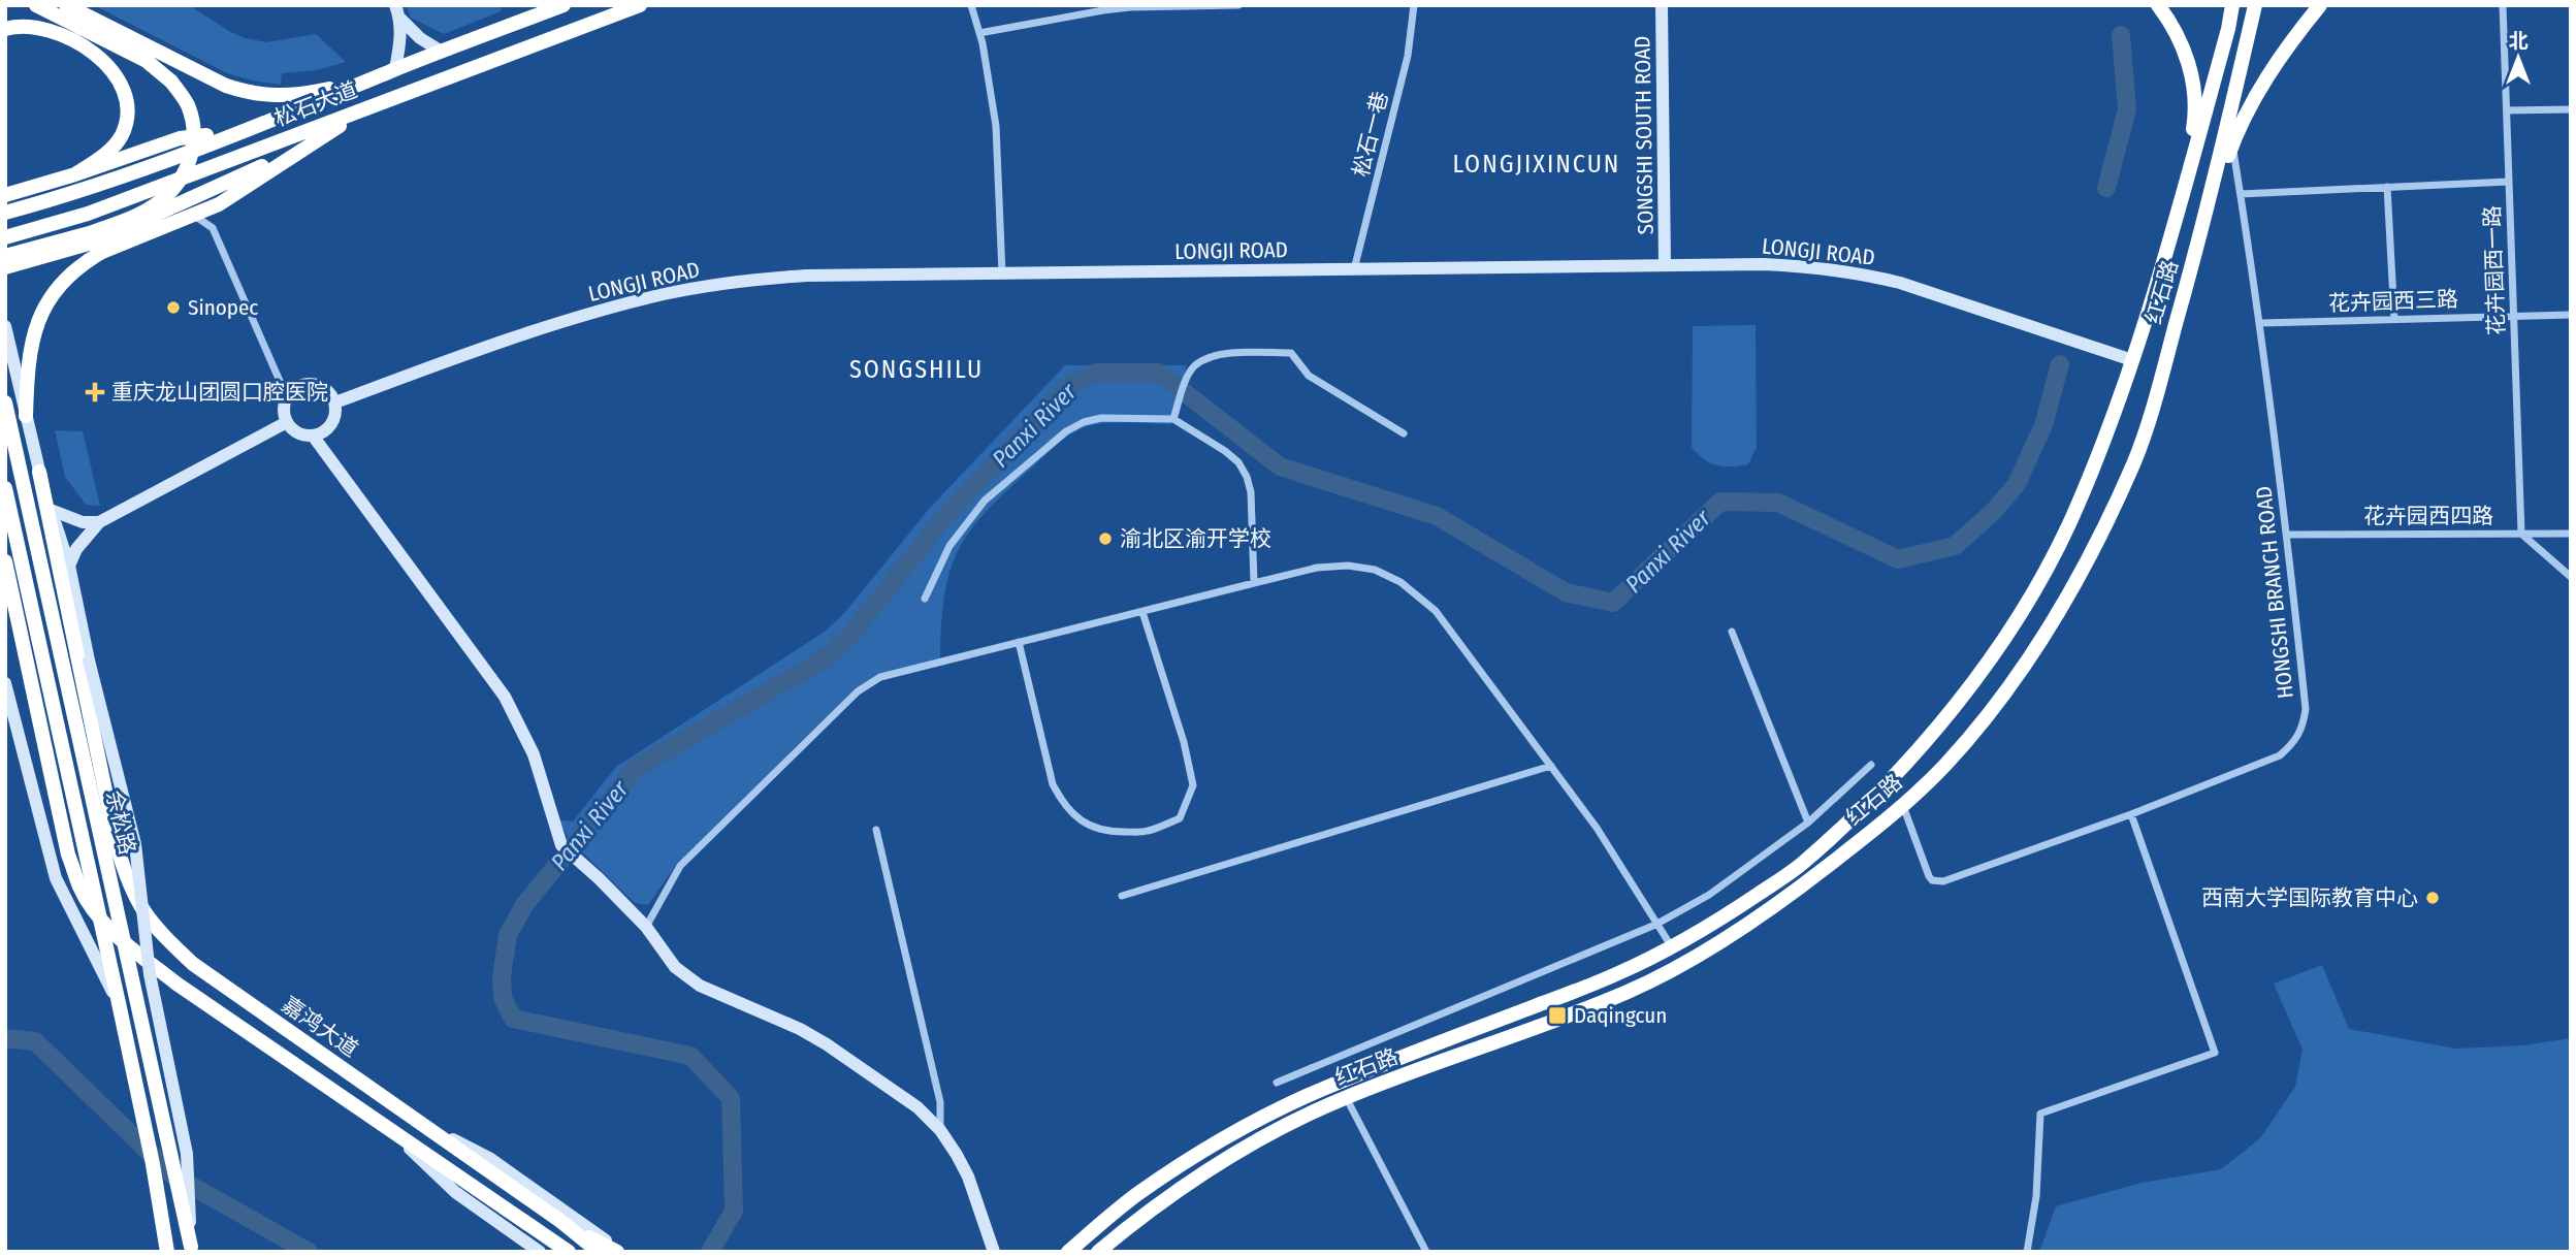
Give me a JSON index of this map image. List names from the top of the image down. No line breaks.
{"streets":{"highway":["松石大道","红石路","余松路","嘉鸿大道"],"street":["松石一巷","SONGSHI SOUTH ROAD","LONGJI ROAD","花卉园西一路","花卉园西三路","花卉园西四路","HONGSHI BRANCH ROAD"]},"crossings":[["松石一巷","LONGJI ROAD"],["SONGSHI SOUTH ROAD","LONGJI ROAD"],["LONGJI ROAD","红石路"],["花卉园西一路","花卉园西三路"],["花卉园西一路","花卉园西四路"],["红石路","HONGSHI BRANCH ROAD"],["花卉园西三路","HONGSHI BRANCH ROAD"],["花卉园西四路","HONGSHI BRANCH ROAD"]],"districts":["LONGJIXINCUN","SONGSHILU"],"water":["Panxi River"],"places":{"other":["Sinopec","渝北区渝开学校","西南大学国际教育中心"],"health":["重庆龙山团圆口腔医院"],"transit":["Daqingcun"]},"north":"top"}
